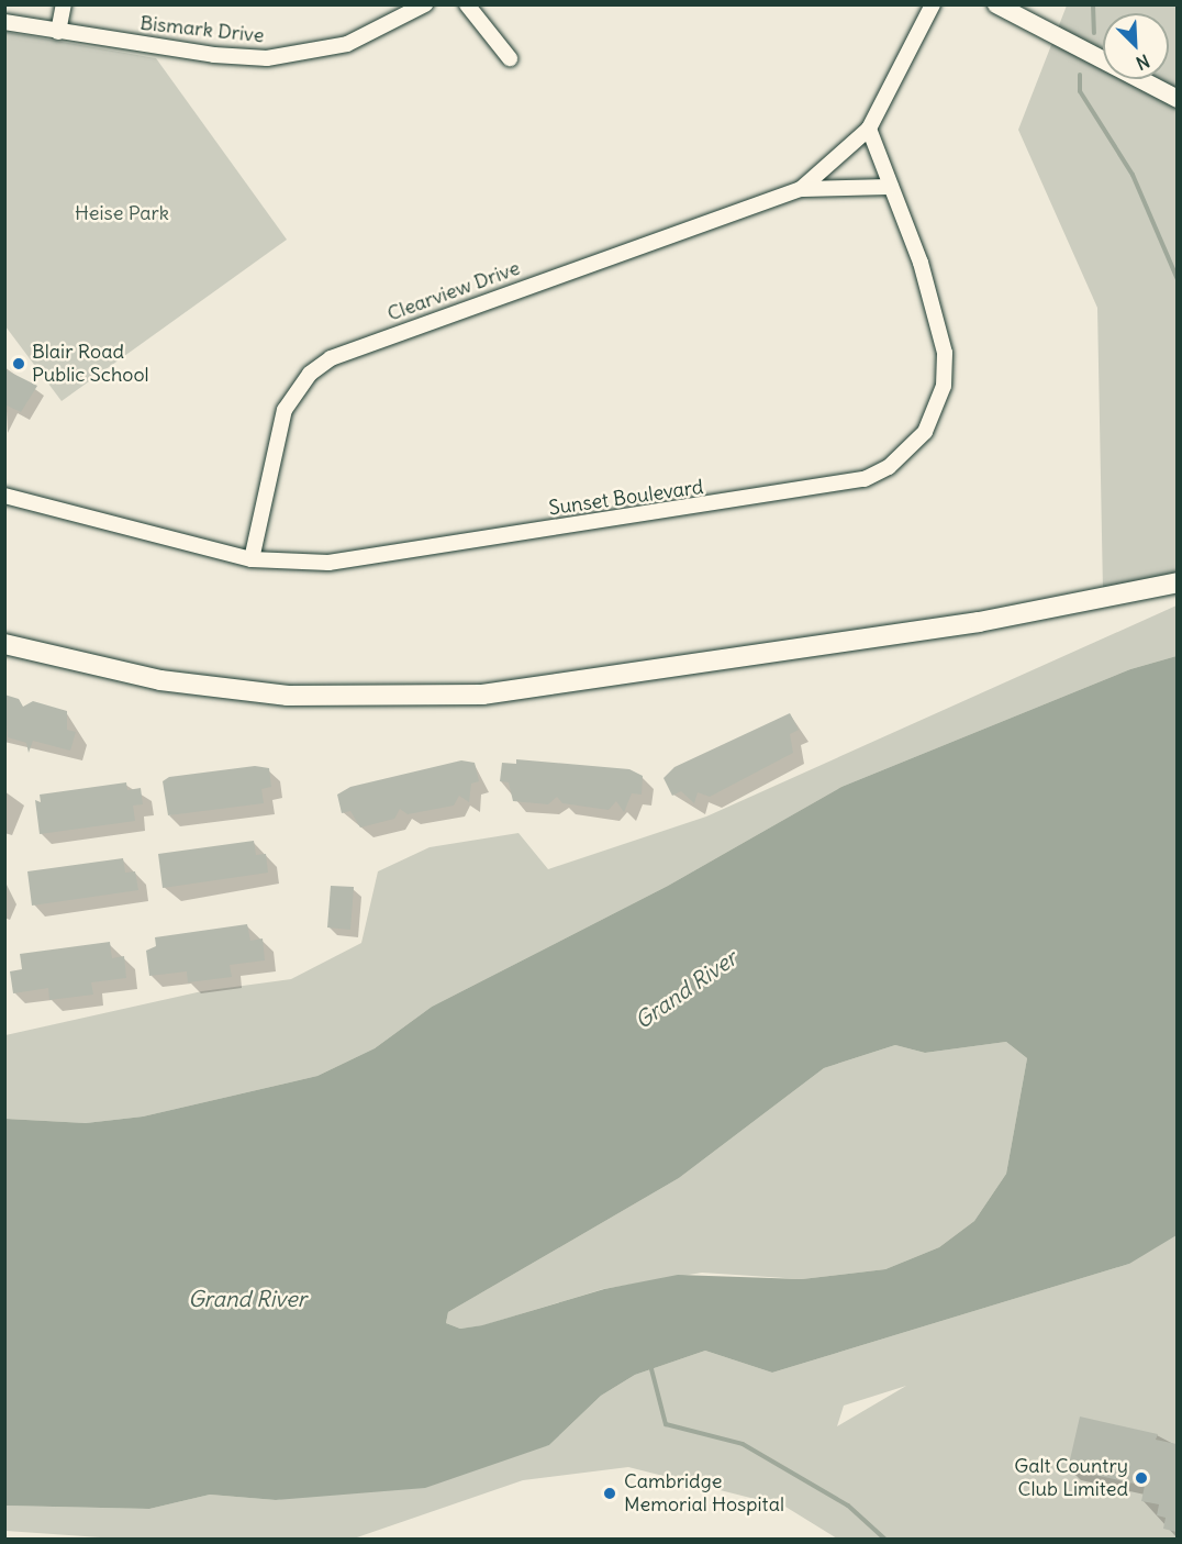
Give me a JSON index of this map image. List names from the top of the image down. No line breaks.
{"streets":{"street":["Bismark Drive","Clearview Drive","Sunset Boulevard"]},"crossings":[["Clearview Drive","Sunset Boulevard"]],"water":["Grand River"],"parks":["Heise Park"],"places":["Blair Road Public School","Galt Country Club Limited","Cambridge Memorial Hospital"],"north":"bottom right"}
